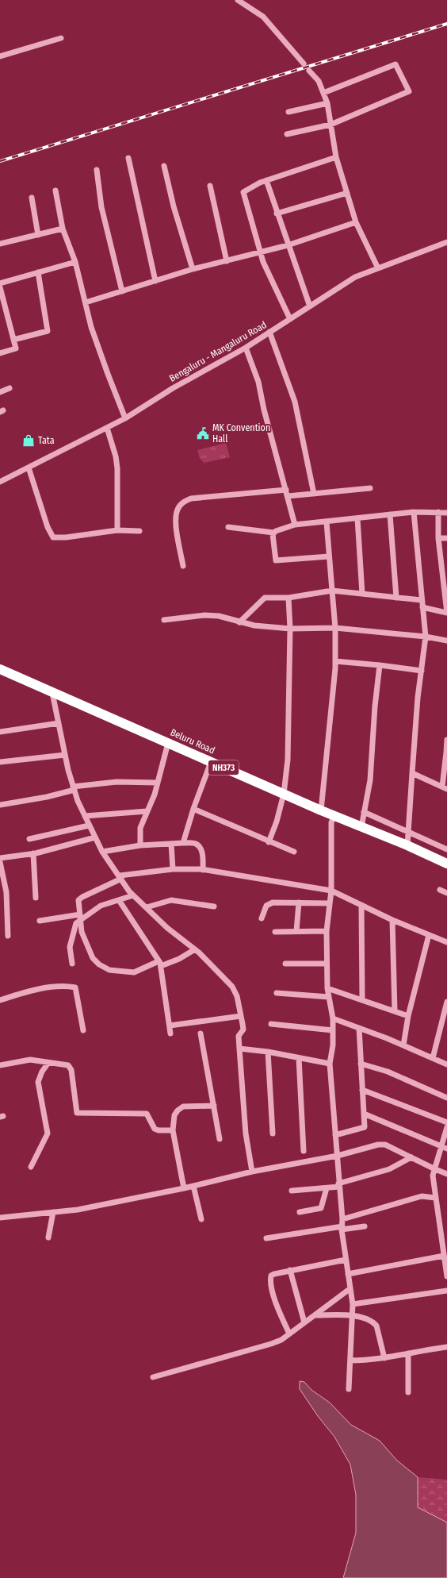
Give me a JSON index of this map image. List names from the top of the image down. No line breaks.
{"streets":{"highway":["Beluru Road","NH373"],"street":["Bengaluru - Mangaluru Road"]},"places":{"public building":["MK Convention Hall"],"shop":["Tata"]}}
